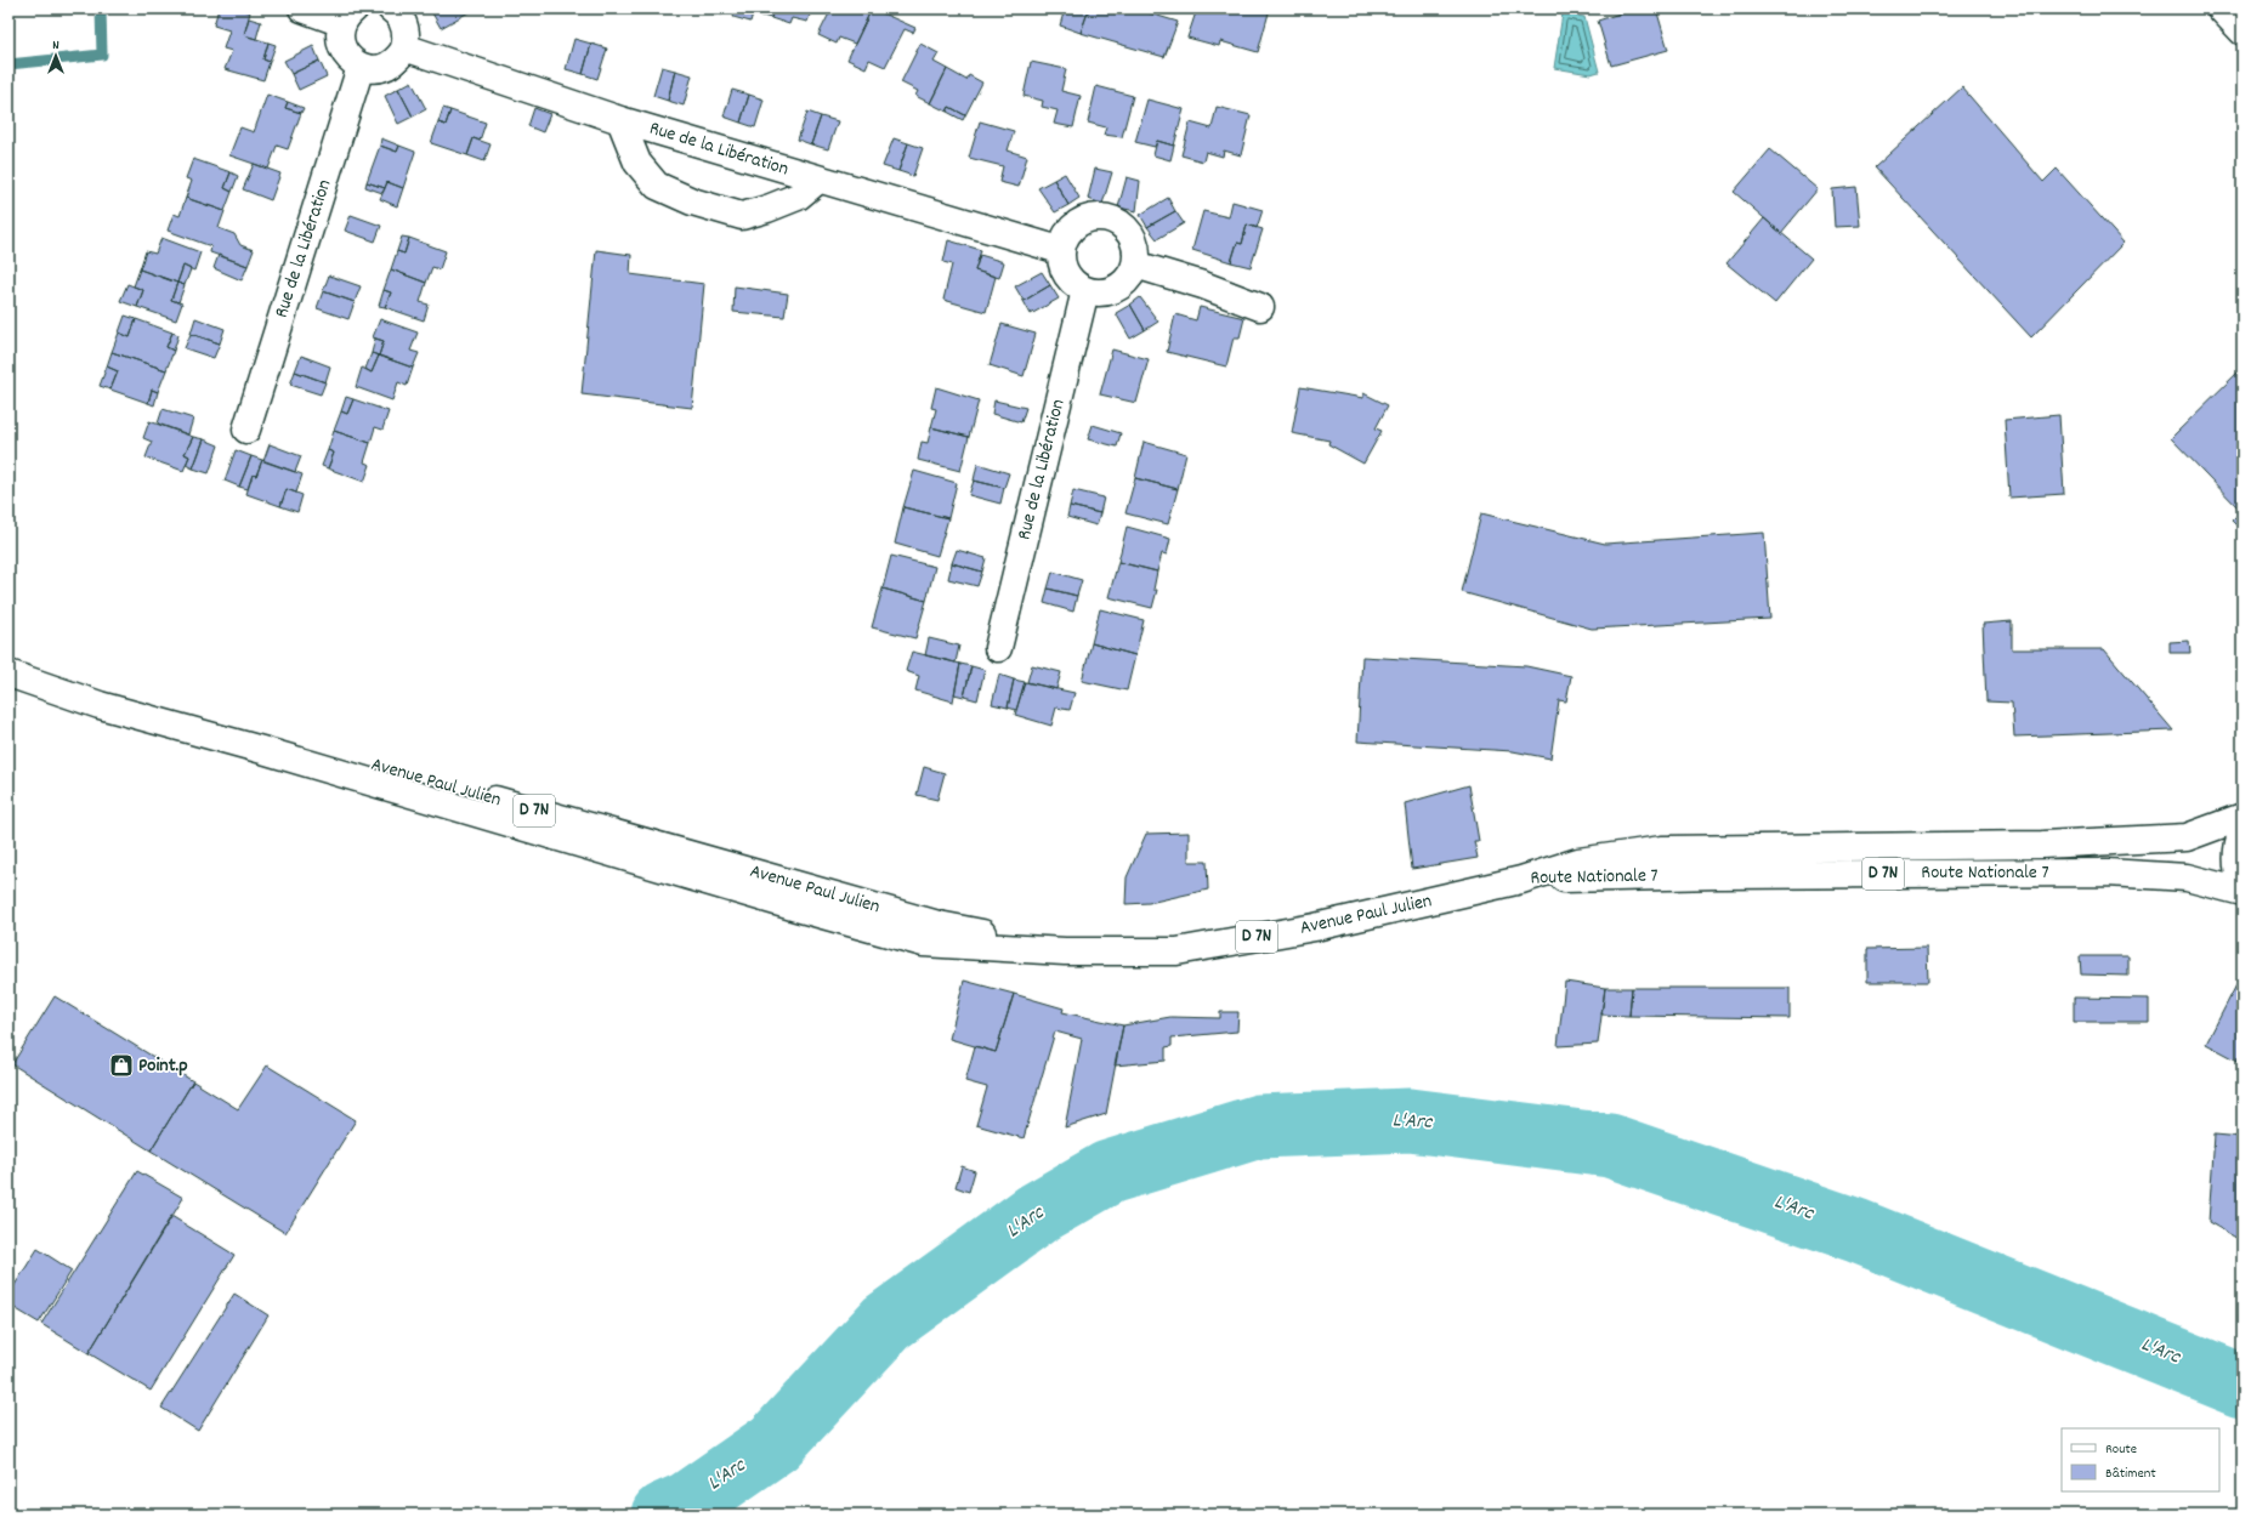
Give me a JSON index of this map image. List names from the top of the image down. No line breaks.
{"streets":{"main road":["Rue de la Libération","Avenue Paul Julien","D 7N","Route Nationale 7"]},"crossings":[["Avenue Paul Julien","Route Nationale 7"]],"water":["L'Arc"],"places":{"shop":["Point.p"]},"legend":["Route","Bâtiment"],"north":"top"}
